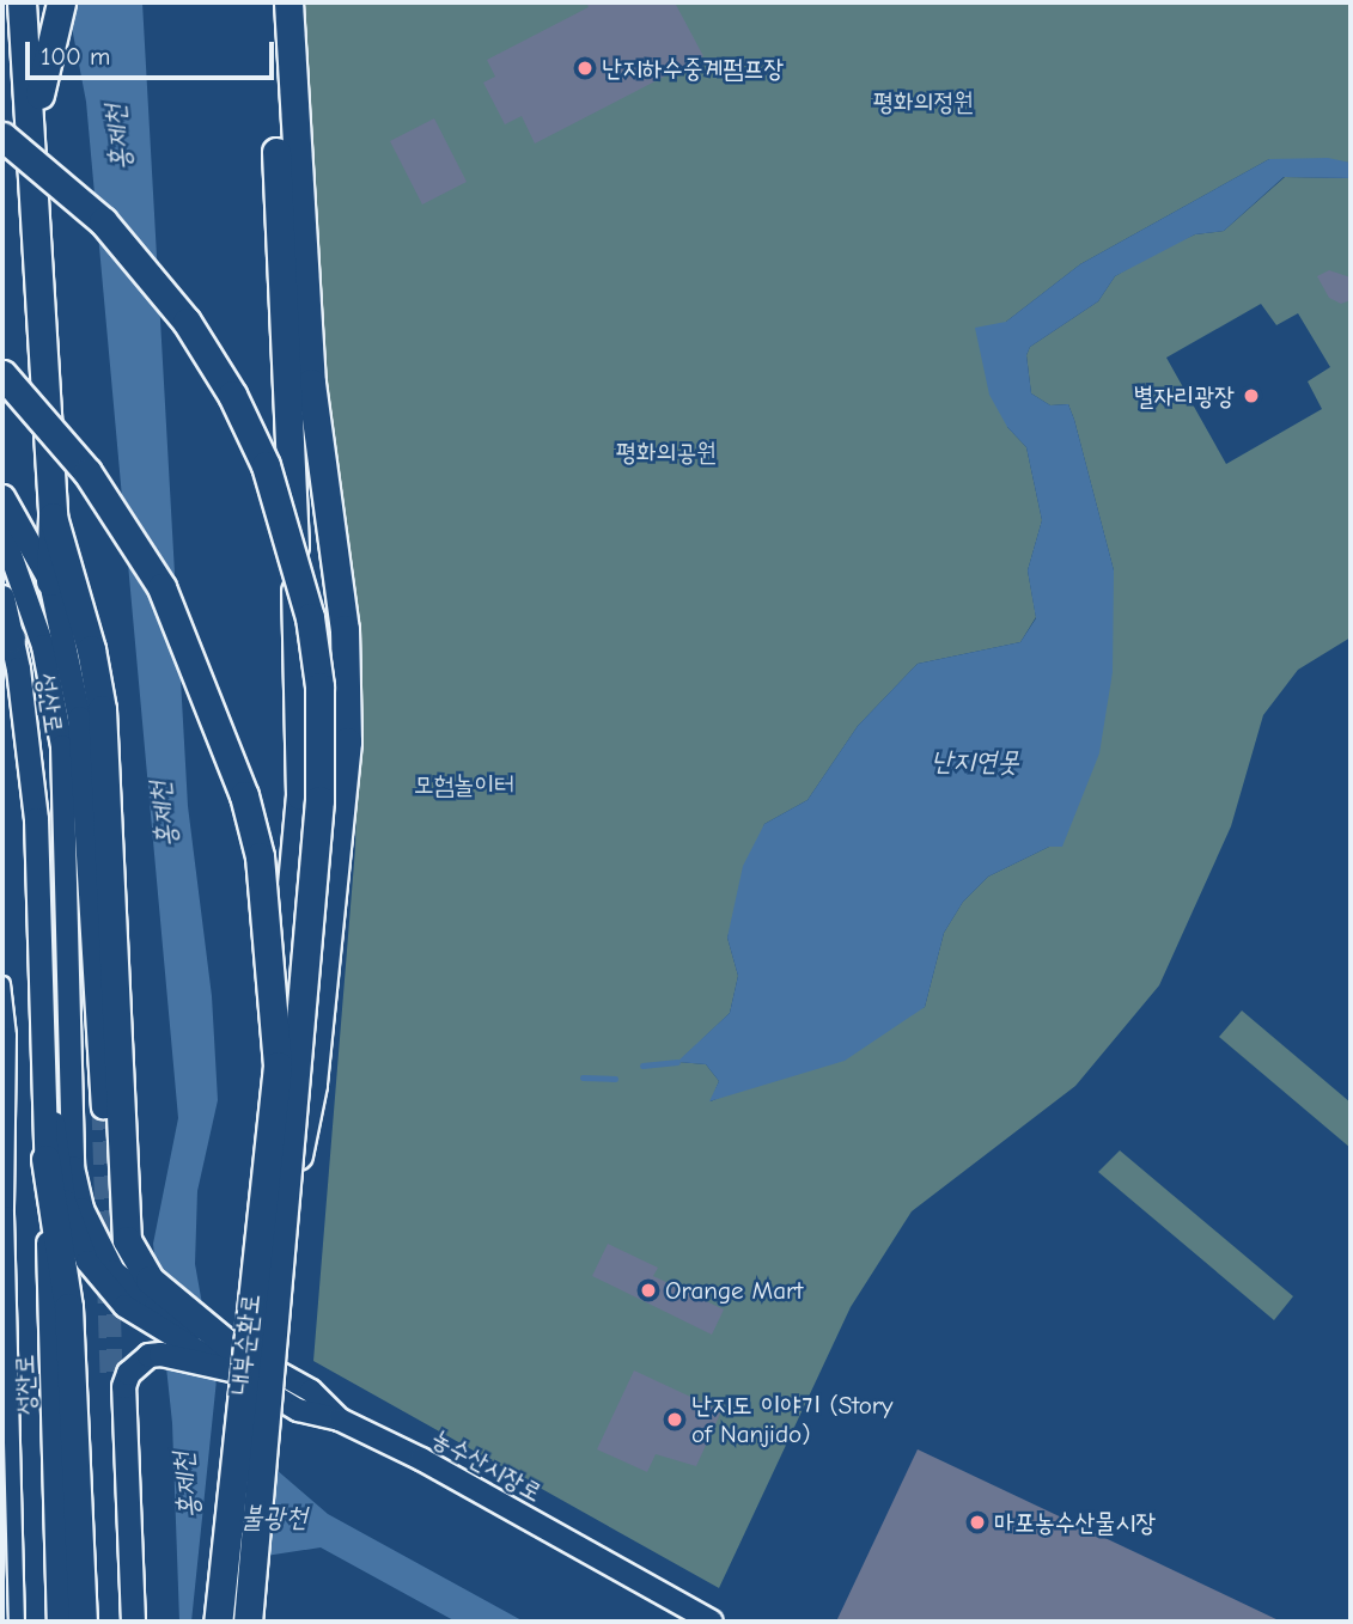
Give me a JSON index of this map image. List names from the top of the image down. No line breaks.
{"streets":{"highway":["내부순환로"],"main road":["성산로","농수산시장로"]},"water":["홍제천","난지연못","불광천"],"parks":["평화의정원","평화의공원","모험놀이터"],"places":["난지하수중계펌프장","별자리광장","Orange Mart","난지도 이야기 (Story of Nanjido)","마포농수산물시장"],"scale_bar":"100 m"}
